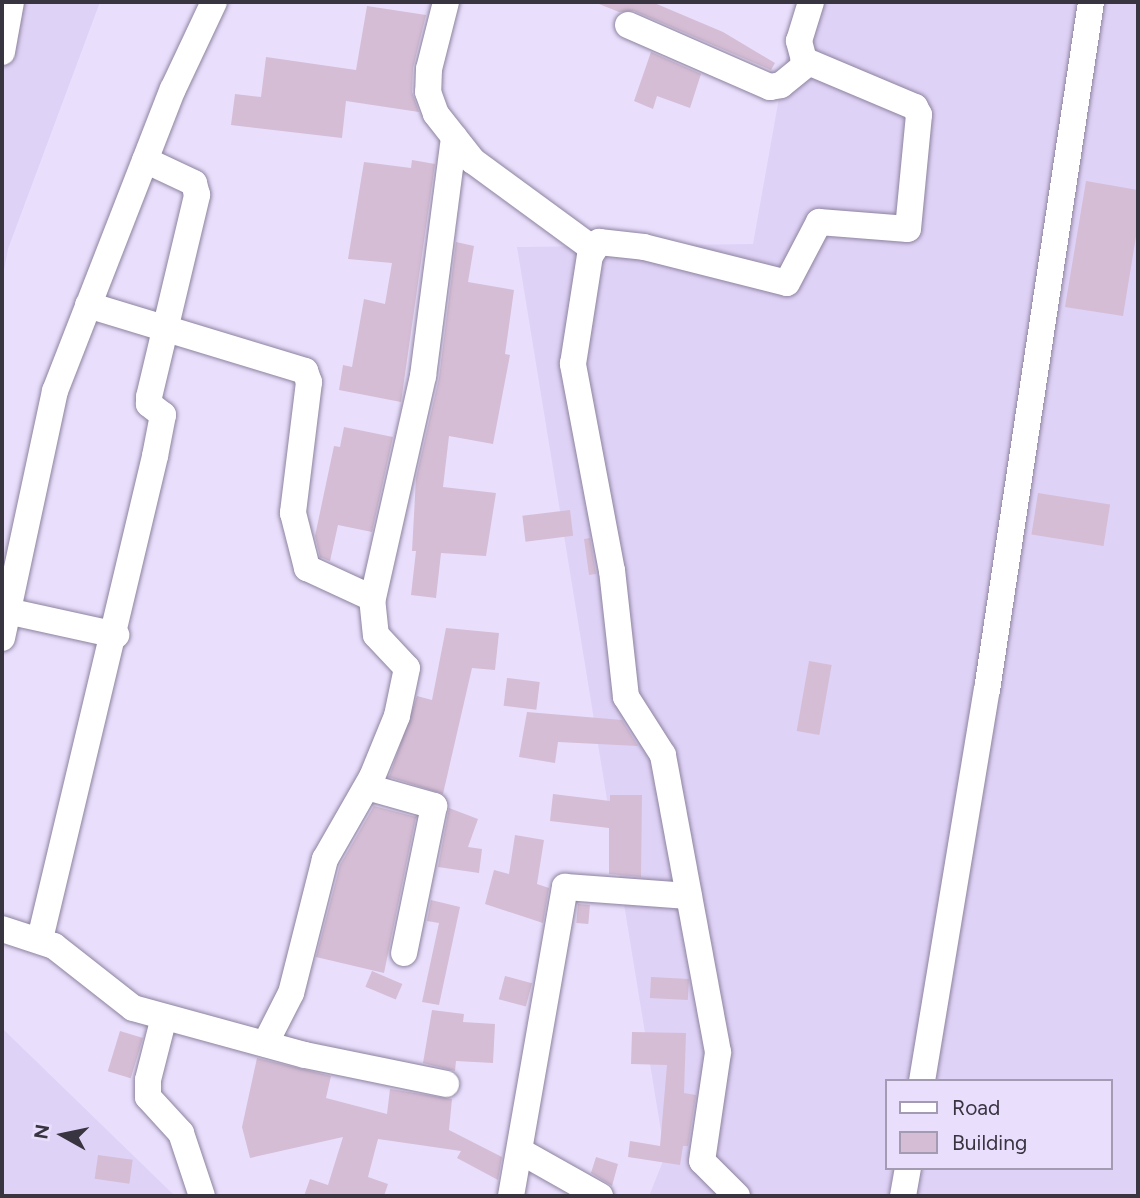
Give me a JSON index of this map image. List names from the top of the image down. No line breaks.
{"legend":["Road","Building"],"north":"left"}
